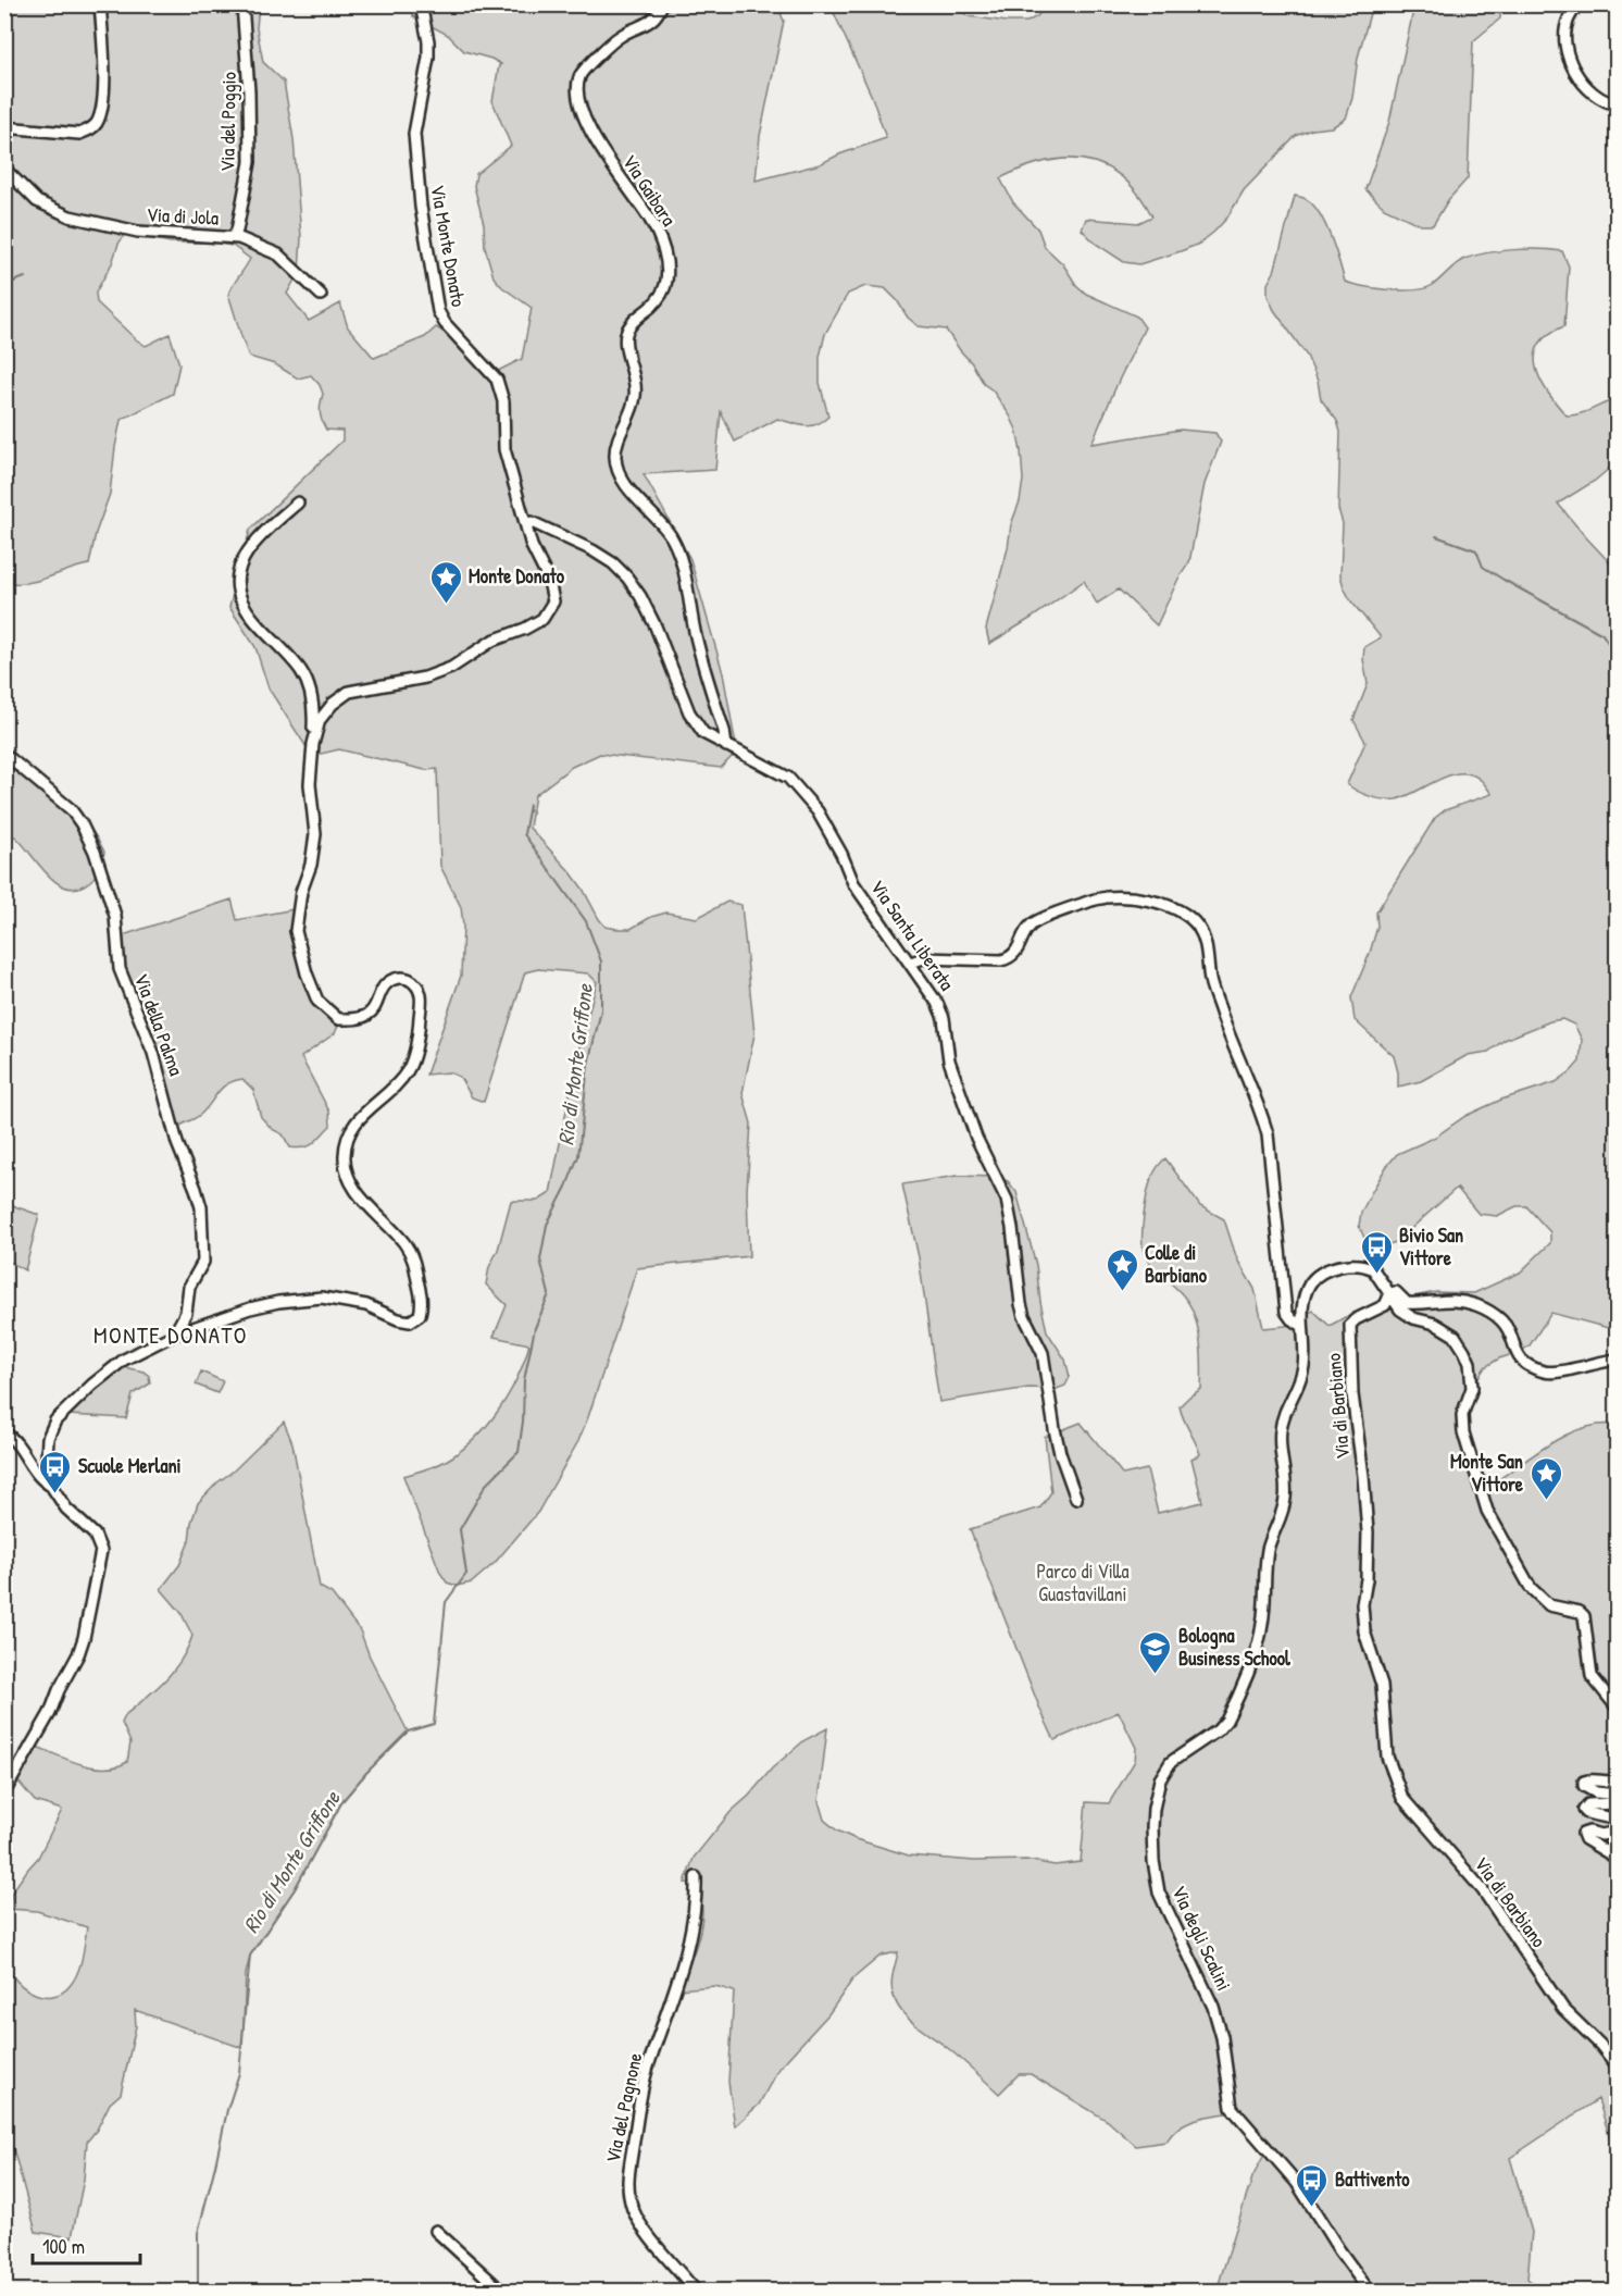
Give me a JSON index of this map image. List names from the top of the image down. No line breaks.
{"streets":{"street":["Via del Poggio","Via Gaibara","Via di Jola","Via Monte Donato","Via Santa Liberata","Via della Palma","Via di Barbiano","Via degli Scalini","Via del Pagnone"]},"crossings":[["Via del Poggio","Via di Jola"],["Via Gaibara","Via Santa Liberata"],["Via Monte Donato","Via Santa Liberata"],["Via Monte Donato","Via della Palma"]],"districts":["MONTE DONATO"],"water":["Rio di Monte Griffone"],"parks":["Parco di Villa Guastavillani"],"places":{"place":["Monte Donato","Colle di Barbiano","Monte San Vittore"],"bus stop":["Bivio San Vittore","Scuole Merlani","Battivento"],"school or university":["Bologna Business School"]},"scale_bar":"100 m"}
